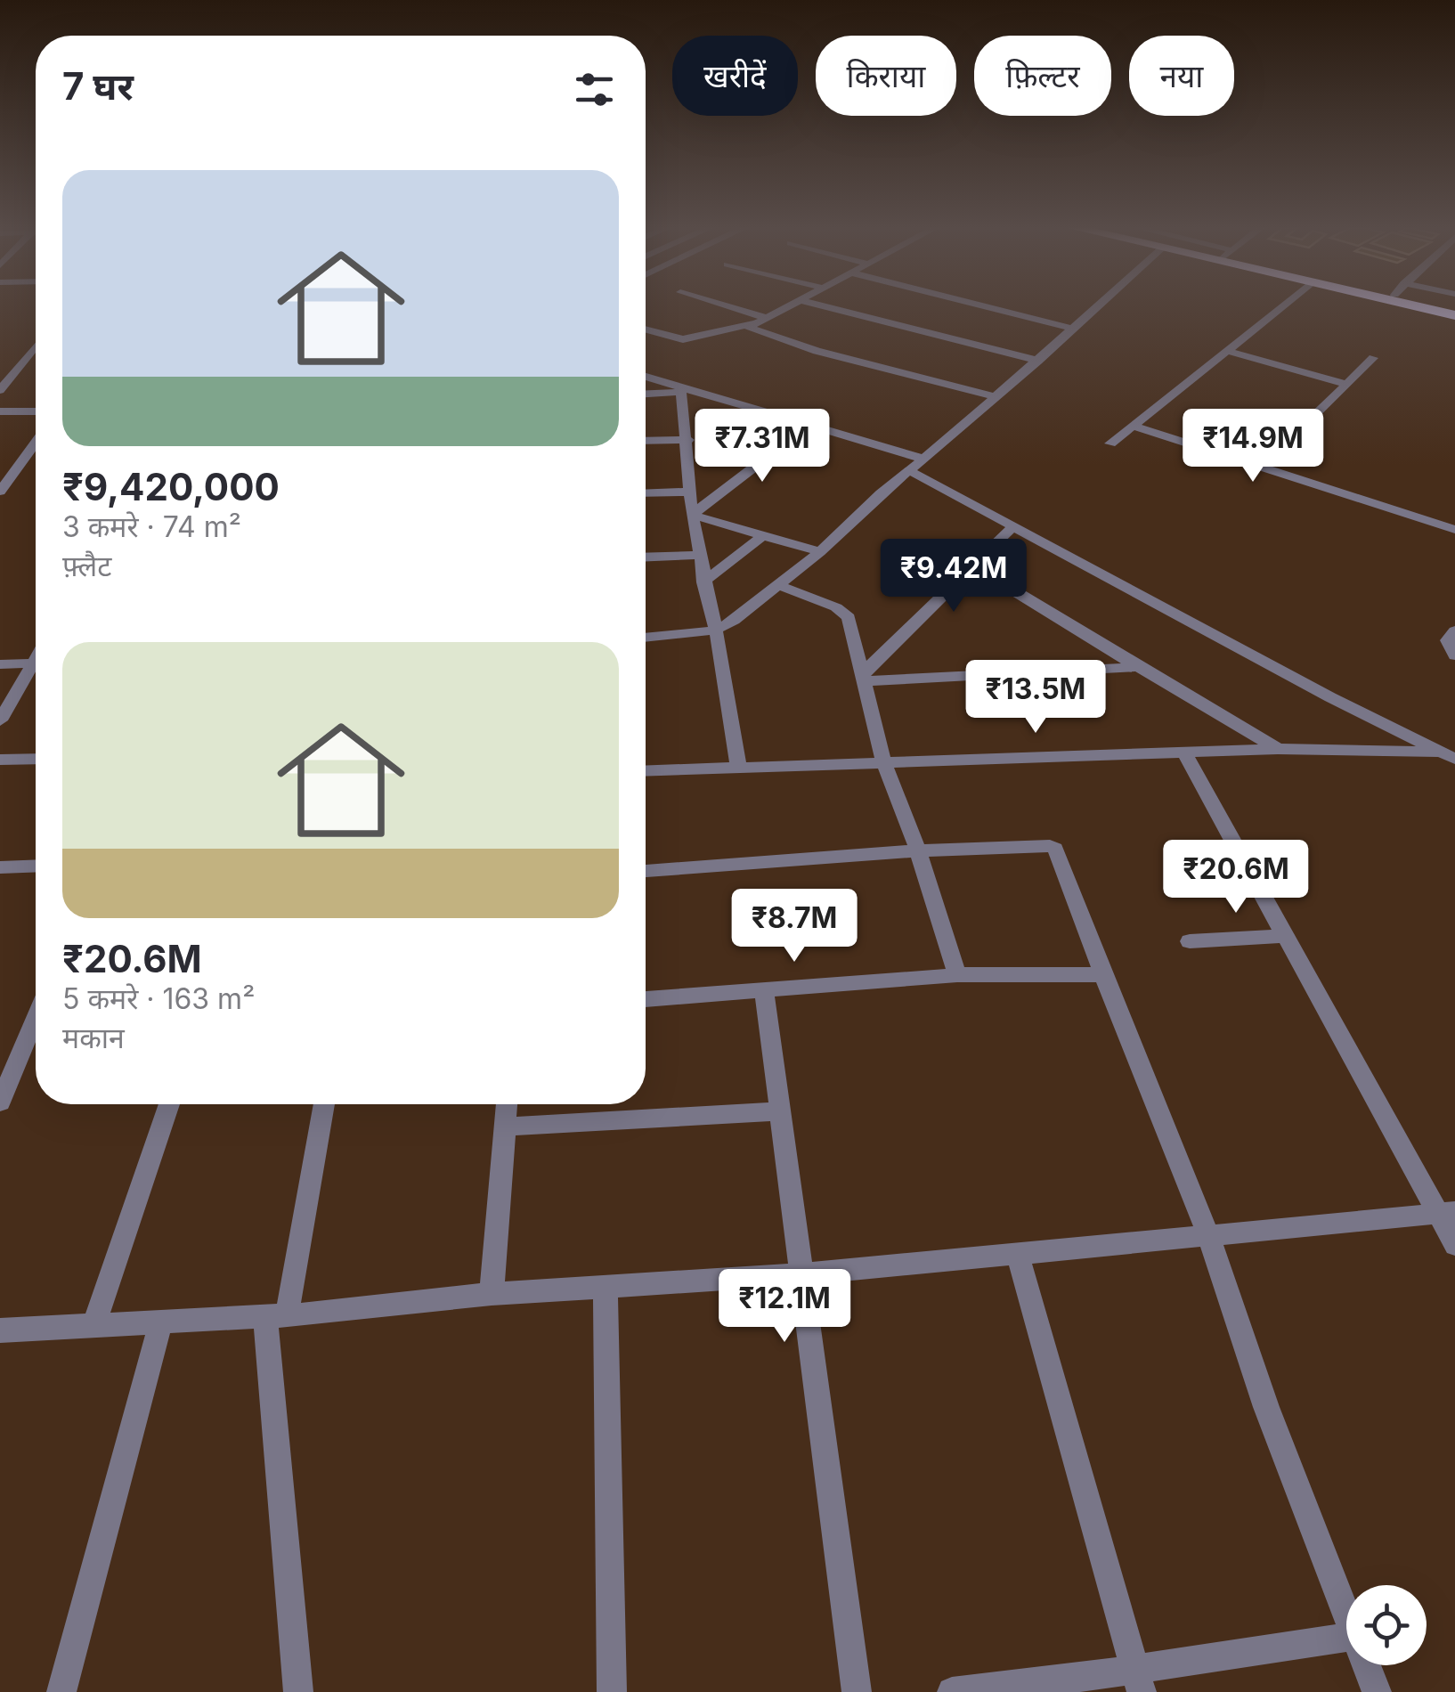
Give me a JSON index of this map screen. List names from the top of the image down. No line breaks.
{"page":{"chip":["खरीदें","किराया","फ़िल्टर","नया"],"heading":"7 घर","list":[{"name":"₹9,420,000","note":"3 कमरे · 74 m² · फ़्लैट"},{"name":"₹20.6M","note":"5 कमरे · 163 m² · मकान"}],"price":["₹7.31M","₹14.9M","₹9.42M","₹13.5M","₹20.6M","₹8.7M","₹12.1M"]}}
